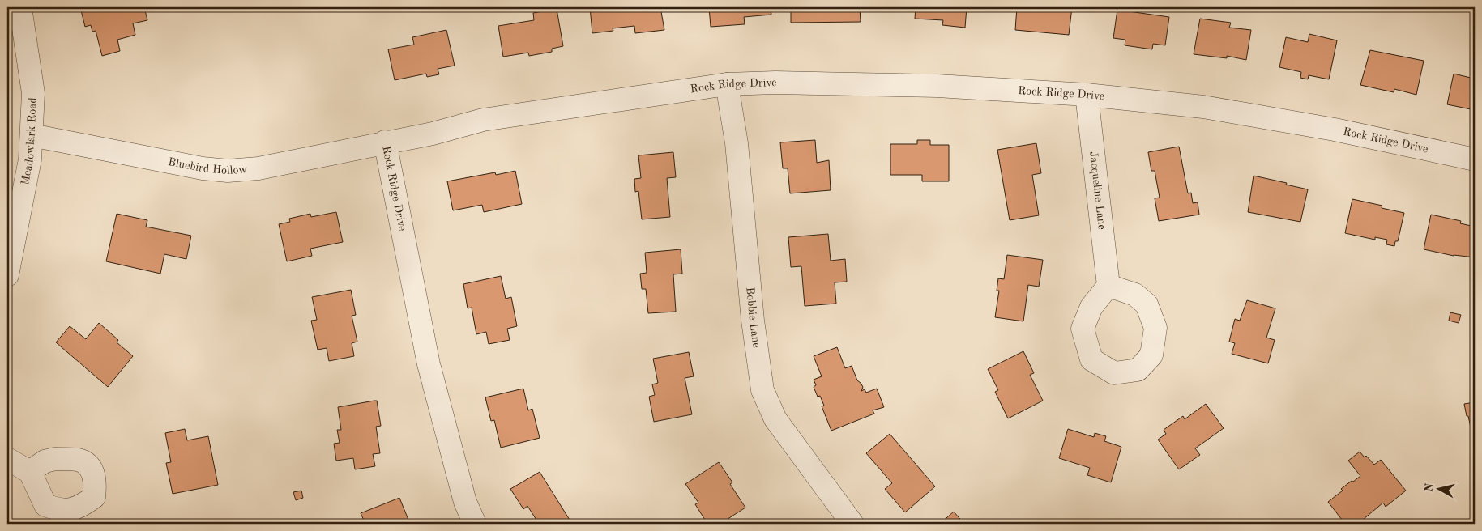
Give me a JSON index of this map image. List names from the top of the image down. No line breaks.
{"streets":{"street":["Rock Ridge Drive","Meadowlark Road","Bluebird Hollow","Jacqueline Lane","Bobbie Lane"]},"crossings":[["Rock Ridge Drive","Bluebird Hollow"],["Rock Ridge Drive","Jacqueline Lane"],["Rock Ridge Drive","Bobbie Lane"],["Meadowlark Road","Bluebird Hollow"]],"north":"left"}
